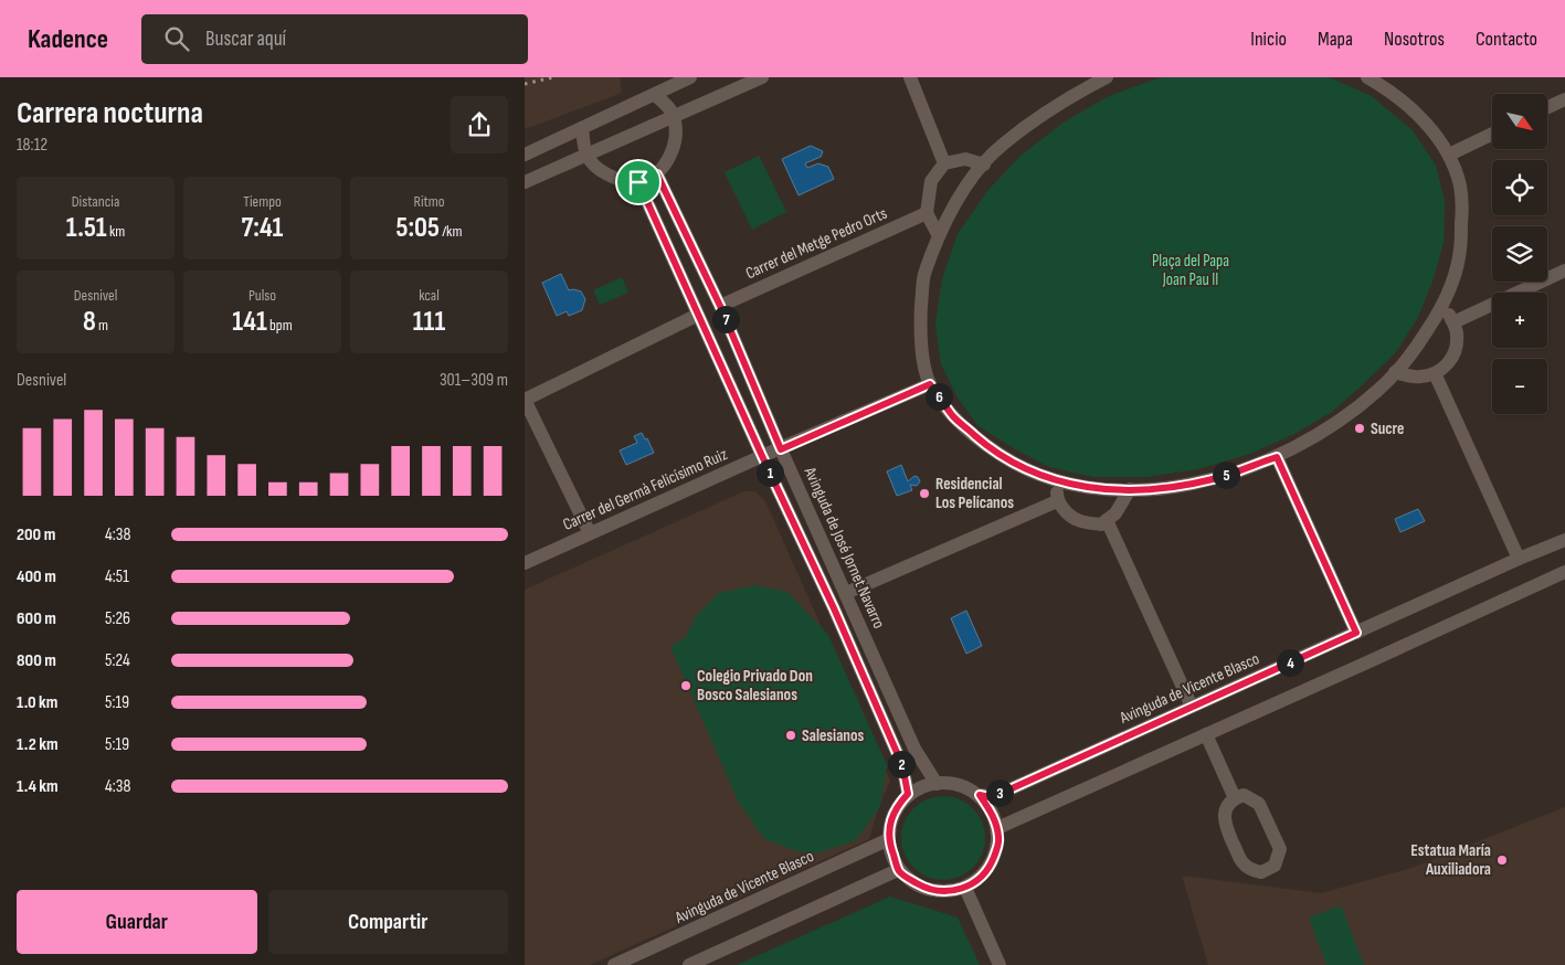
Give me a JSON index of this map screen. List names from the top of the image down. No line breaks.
{"streets":{"street":["Carrer del Metge Pedro Orts","Carrer del Germà Felicísimo Ruiz","Avinguda de José Jornet Navarro","Avinguda de Vicente Blasco"]},"crossings":[["Carrer del Metge Pedro Orts","Avinguda de José Jornet Navarro"],["Carrer del Germà Felicísimo Ruiz","Avinguda de José Jornet Navarro"],["Avinguda de José Jornet Navarro","Avinguda de Vicente Blasco"]],"parks":["Plaça del Papa Joan Pau II"],"places":["Sucre","Residencial Los Pelícanos","Colegio Privado Don Bosco Salesianos","Salesianos","Estatua María Auxiliadora"],"north":"bottom right","page":{"header":"Kadence","search":"Buscar aquí","nav":["Inicio","Mapa","Nosotros","Contacto"],"heading":["Carrera nocturna","18:12"],"map_buttons":["+","−"],"stats":[["Distancia","1.51 km"],["Tiempo","7:41"],["Ritmo","5:05 /km"],["Desnivel","8 m"],["Pulso","141 bpm"],["kcal","111"]],"pins":["7","6","1","5","4","2","3"],"chart":["Desnivel","301–309 m"],"list":[{"name":"200 m","note":"4:38"},{"name":"400 m","note":"4:51"},{"name":"600 m","note":"5:26"},{"name":"800 m","note":"5:24"},{"name":"1.0 km","note":"5:19"},{"name":"1.2 km","note":"5:19"},{"name":"1.4 km","note":"4:38"}],"buttons":["Guardar","Compartir"]}}
